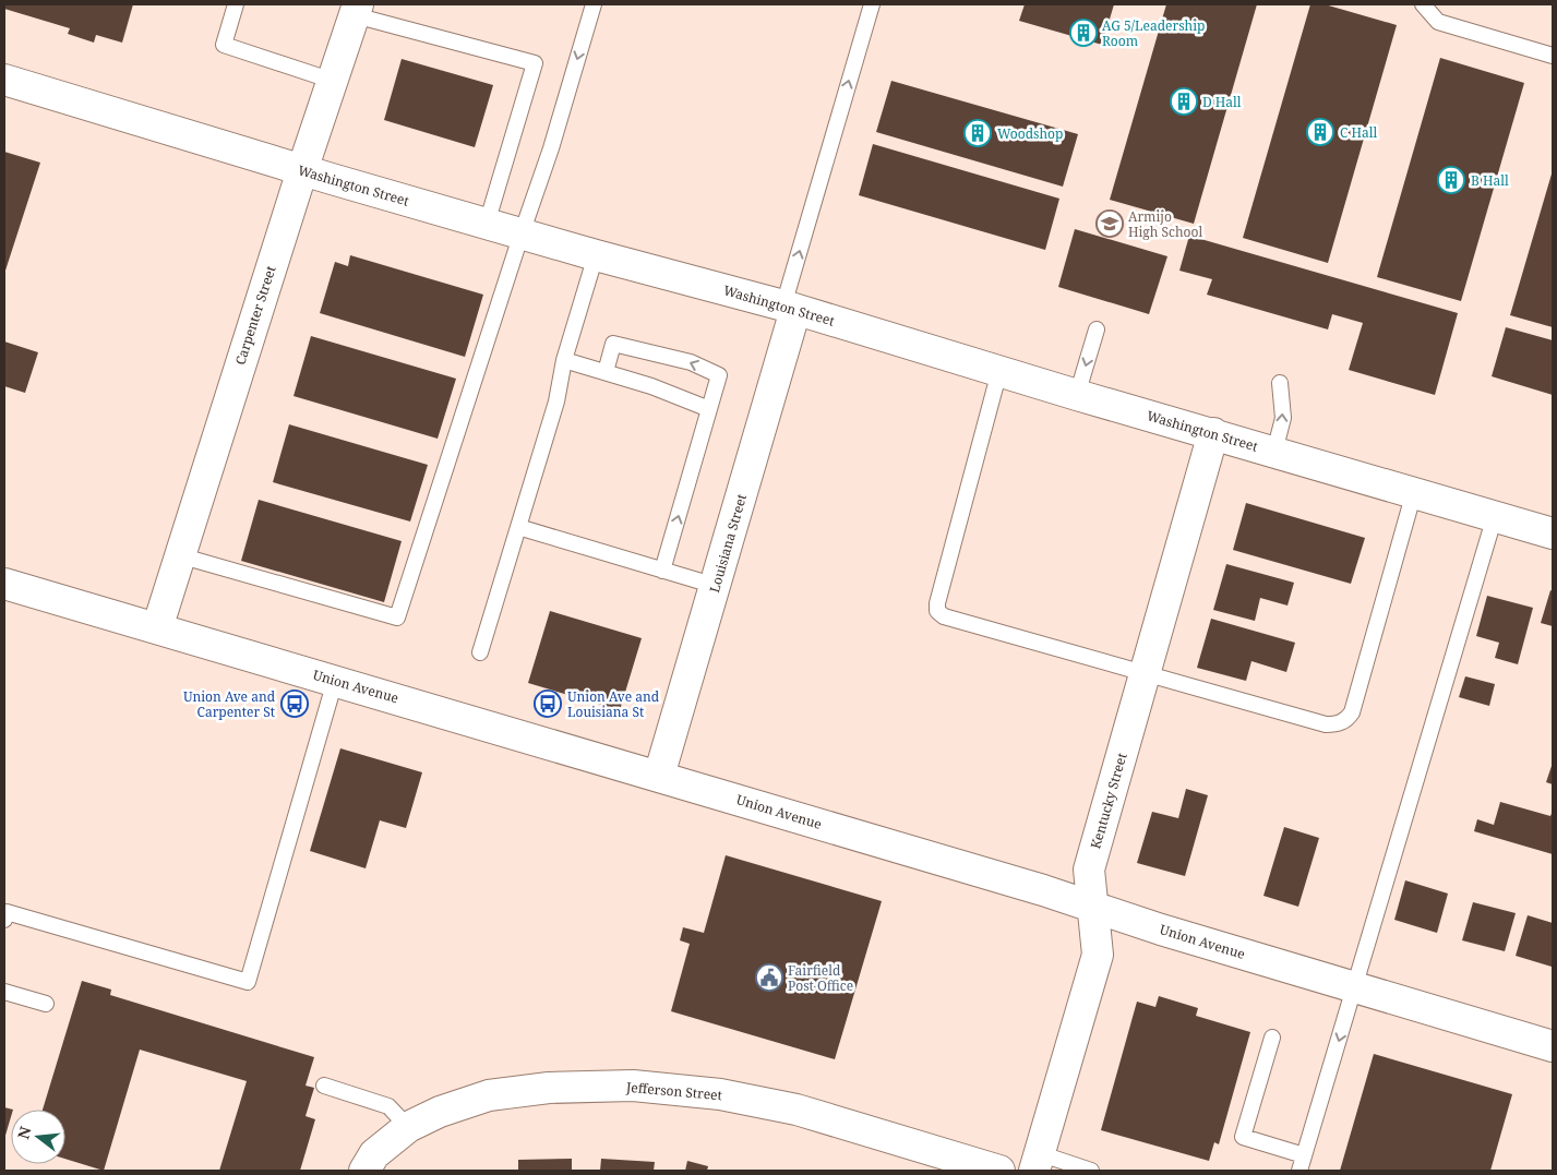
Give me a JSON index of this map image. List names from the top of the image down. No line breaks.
{"streets":{"street":["Washington Street","Carpenter Street","Louisiana Street","Union Avenue","Kentucky Street","Jefferson Street"]},"crossings":[["Washington Street","Carpenter Street"],["Washington Street","Louisiana Street"],["Washington Street","Kentucky Street"],["Carpenter Street","Union Avenue"],["Louisiana Street","Union Avenue"],["Union Avenue","Kentucky Street"]],"places":{"building":["AG 5/Leadership Room","D Hall","C Hall","Woodshop","B Hall"],"school or university":["Armijo High School"],"bus stop":["Union Ave and Carpenter St","Union Ave and Louisiana St"],"public building":["Fairfield Post Office"]},"north":"left"}
